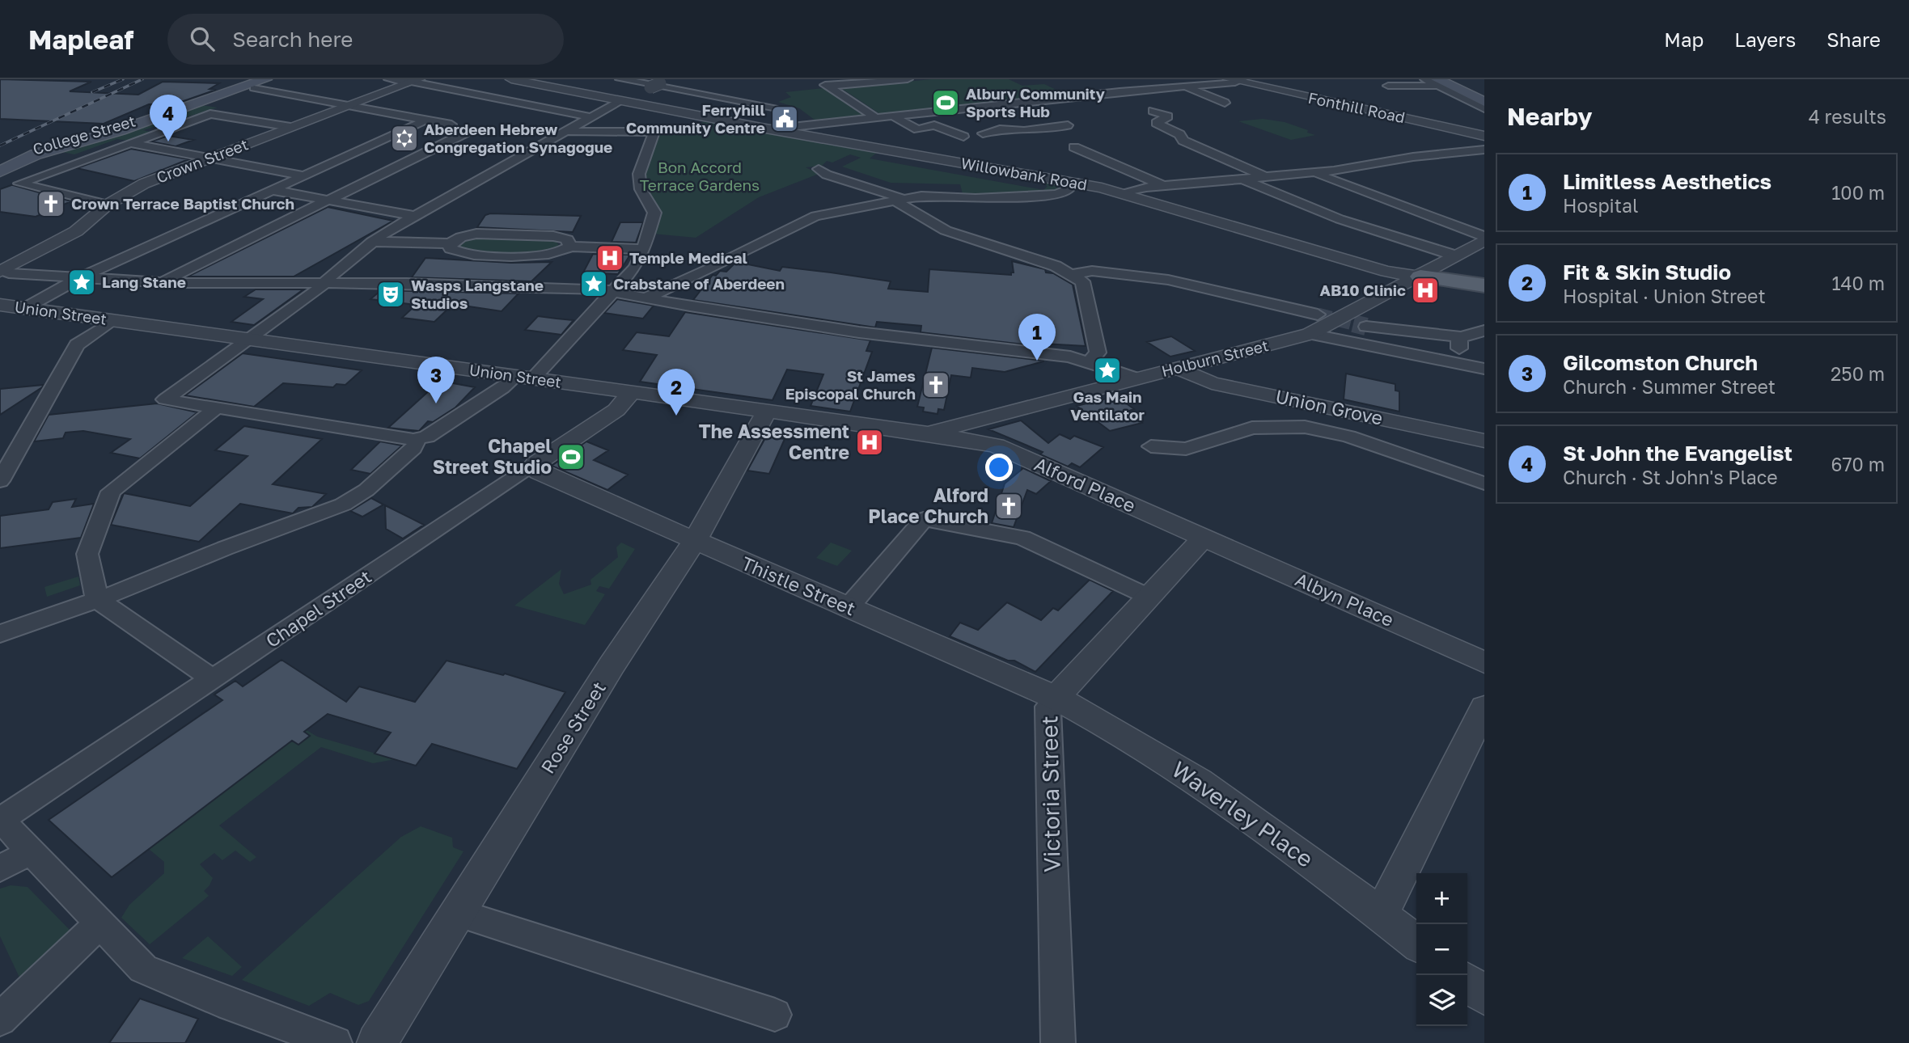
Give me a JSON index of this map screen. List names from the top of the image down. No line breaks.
{"streets":{"main road":["College Street"],"street":["Fonthill Road","Crown Street","Willowbank Road","Union Street","Holburn Street","Union Grove","Alford Place","Thistle Street","Albyn Place","Chapel Street","Rose Street","Victoria Street","Waverley Place"]},"crossings":[["Willowbank Road","Holburn Street"],["Union Street","Holburn Street"],["Union Street","Alford Place"],["Union Street","Chapel Street"],["Union Street","Rose Street"],["Holburn Street","Union Grove"],["Holburn Street","Alford Place"],["Alford Place","Albyn Place"],["Alford Place","Victoria Street"],["Thistle Street","Chapel Street"],["Thistle Street","Rose Street"],["Thistle Street","Victoria Street"],["Thistle Street","Waverley Place"],["Albyn Place","Victoria Street"],["Victoria Street","Waverley Place"]],"parks":["Bon Accord Terrace Gardens"],"places":{"sports":["Albury Community Sports Hub","Chapel Street Studio"],"public building":["Ferryhill Community Centre"],"synagogue":["Aberdeen Hebrew Congregation Synagogue"],"church":["Crown Terrace Baptist Church","St James Episcopal Church","Alford Place Church"],"hospital":["Temple Medical","AB10 Clinic","The Assessment Centre"],"place":["Lang Stane","Crabstane of Aberdeen","Gas Main Ventilator"],"theatre":["Wasps Langstane Studios"]},"page":{"header":"Mapleaf","search":"Search here","nav":["Map","Layers","Share"],"heading":["Nearby","4 results"],"pins":["4","1","3","2"],"list":[{"mark":"1","name":"Limitless Aesthetics","note":"Hospital","value":"100 m"},{"mark":"2","name":"Fit & Skin Studio","note":"Hospital · Union Street","value":"140 m"},{"mark":"3","name":"Gilcomston Church","note":"Church · Summer Street","value":"250 m"},{"mark":"4","name":"St John the Evangelist","note":"Church · St John's Place","value":"670 m"}],"map_buttons":["+","−"]}}
